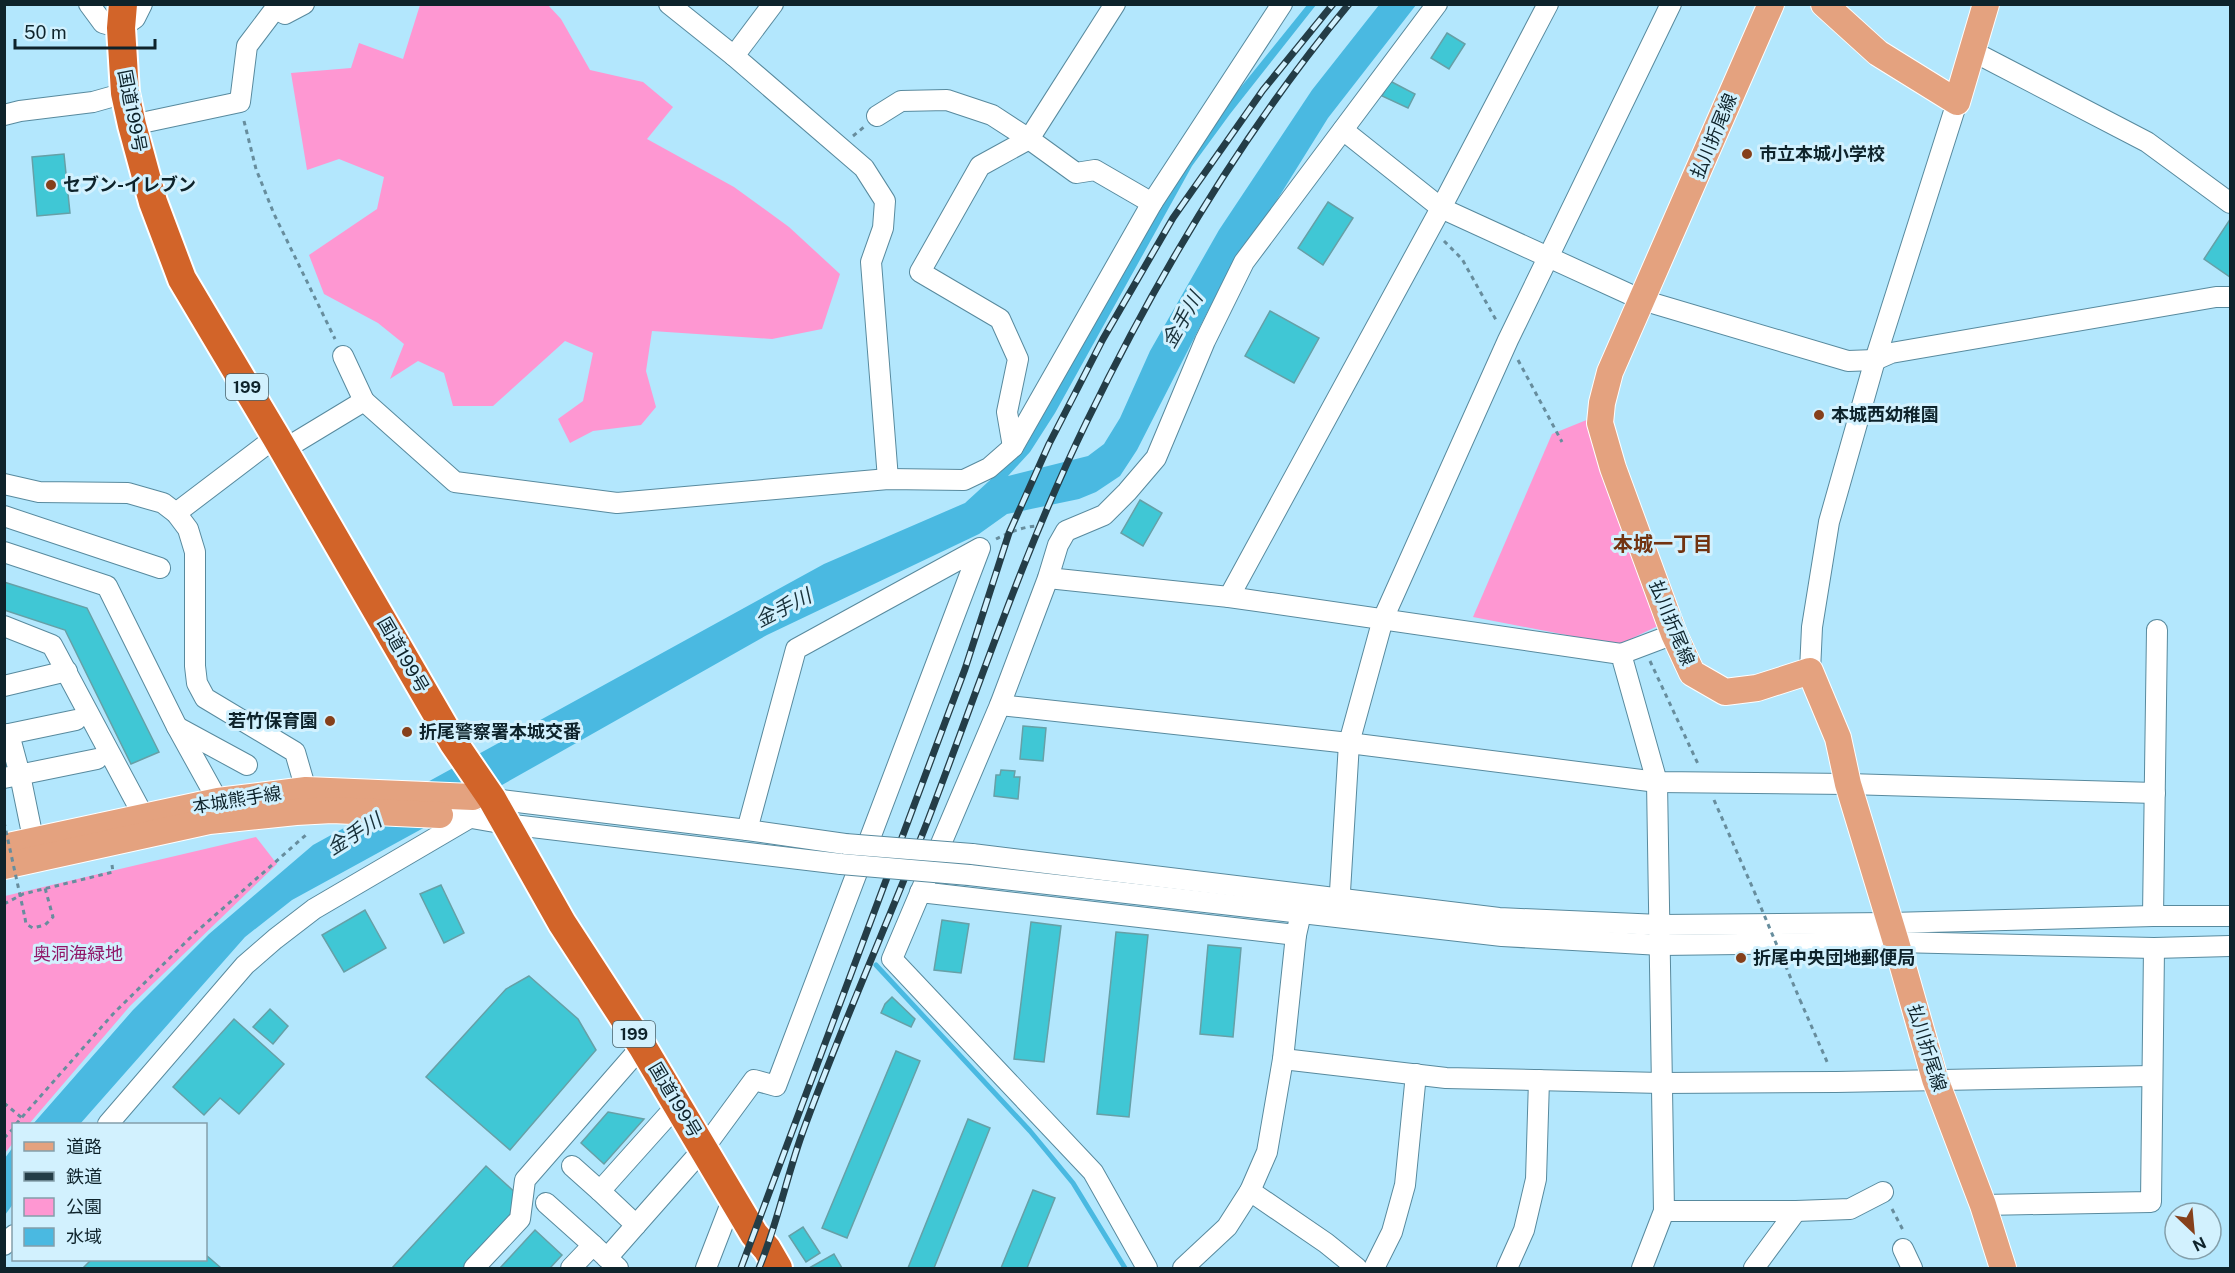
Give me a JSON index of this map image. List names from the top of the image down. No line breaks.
{"streets":{"highway":["国道199号","199"],"main road":["払川折尾線","本城熊手線"]},"crossings":[["国道199号","本城熊手線"]],"districts":["本城一丁目"],"water":["金手川"],"parks":["奥洞海緑地"],"places":["市立本城小学校","セブン-イレブン","本城西幼稚園","若竹保育園","折尾警察署本城交番","折尾中央団地郵便局"],"legend":["道路","鉄道","公園","水域"],"scale_bar":"50 m","north":"bottom right"}
